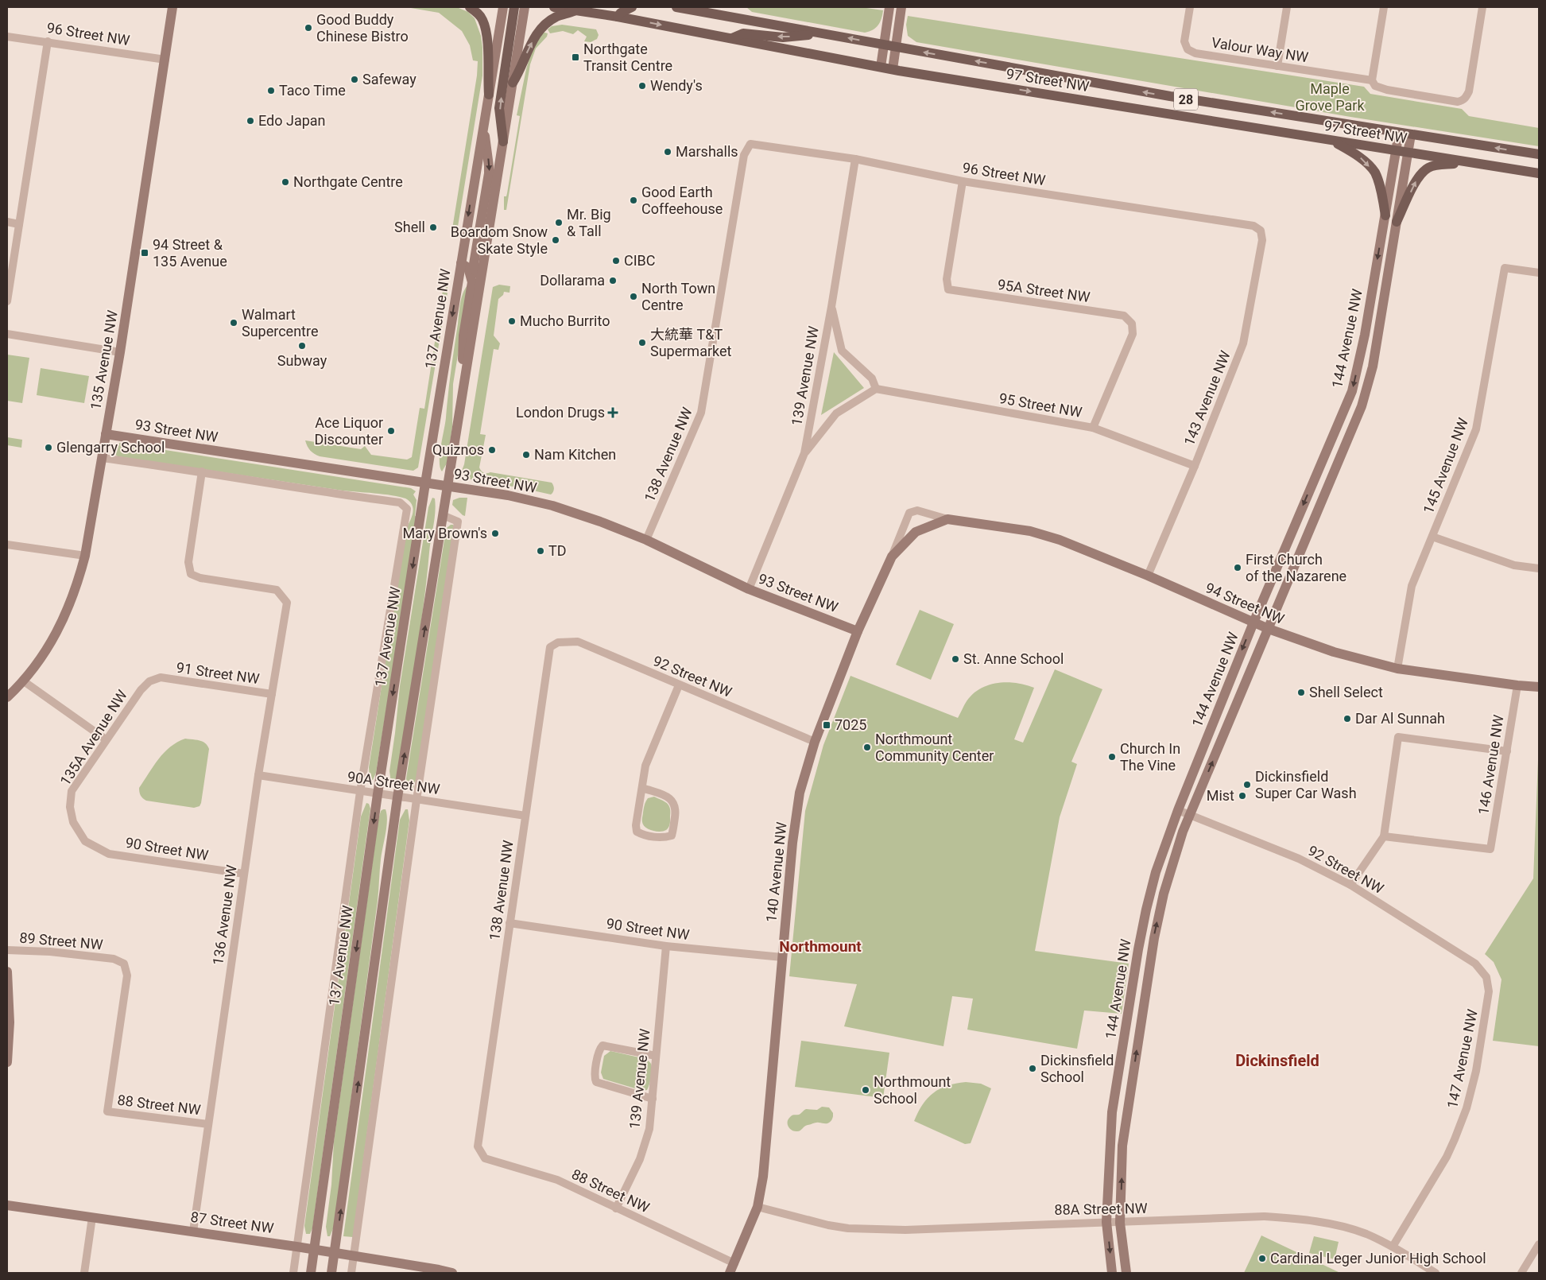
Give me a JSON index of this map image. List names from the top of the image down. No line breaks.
{"streets":{"main road":["97 Street NW","28"],"street":["96 Street NW","Valour Way NW","95A Street NW","137 Avenue NW","144 Avenue NW","135 Avenue NW","139 Avenue NW","143 Avenue NW","95 Street NW","93 Street NW","138 Avenue NW","145 Avenue NW","94 Street NW","91 Street NW","92 Street NW","135A Avenue NW","146 Avenue NW","90A Street NW","90 Street NW","140 Avenue NW","136 Avenue NW","89 Street NW","147 Avenue NW","88 Street NW","88A Street NW","87 Street NW"]},"crossings":[["96 Street NW","95A Street NW"],["96 Street NW","135 Avenue NW"],["96 Street NW","139 Avenue NW"],["96 Street NW","143 Avenue NW"],["96 Street NW","138 Avenue NW"],["97 Street NW","144 Avenue NW"],["95A Street NW","95 Street NW"],["137 Avenue NW","93 Street NW"],["137 Avenue NW","90A Street NW"],["137 Avenue NW","136 Avenue NW"],["137 Avenue NW","87 Street NW"],["144 Avenue NW","94 Street NW"],["144 Avenue NW","92 Street NW"],["144 Avenue NW","88A Street NW"],["135 Avenue NW","93 Street NW"],["139 Avenue NW","93 Street NW"],["139 Avenue NW","90 Street NW"],["139 Avenue NW","88 Street NW"],["143 Avenue NW","95 Street NW"],["143 Avenue NW","94 Street NW"],["93 Street NW","138 Avenue NW"],["93 Street NW","140 Avenue NW"],["138 Avenue NW","92 Street NW"],["138 Avenue NW","90A Street NW"],["138 Avenue NW","90 Street NW"],["138 Avenue NW","88 Street NW"],["145 Avenue NW","94 Street NW"],["94 Street NW","146 Avenue NW"],["94 Street NW","140 Avenue NW"],["91 Street NW","135A Avenue NW"],["91 Street NW","136 Avenue NW"],["92 Street NW","140 Avenue NW"],["92 Street NW","147 Avenue NW"],["135A Avenue NW","90 Street NW"],["90A Street NW","136 Avenue NW"],["90 Street NW","140 Avenue NW"],["90 Street NW","136 Avenue NW"],["140 Avenue NW","88 Street NW"],["140 Avenue NW","88A Street NW"],["136 Avenue NW","88 Street NW"],["136 Avenue NW","87 Street NW"],["89 Street NW","88 Street NW"],["147 Avenue NW","88A Street NW"]],"districts":["Northmount","Dickinsfield"],"parks":["Maple Grove Park"],"places":{"other":["Good Buddy Chinese Bistro","Safeway","Wendy's","Taco Time","Edo Japan","Marshalls","Northgate Centre","Good Earth Coffeehouse","Mr. Big & Tall","Shell","Boardom Snow Skate Style","CIBC","Dollarama","North Town Centre","Mucho Burrito","Walmart Supercentre","大統華 T&T Supermarket","Subway","Ace Liquor Discounter","Glengarry School","Quiznos","Nam Kitchen","Mary Brown's","TD","First Church of the Nazarene","St. Anne School","Shell Select","Dar Al Sunnah","Northmount Community Center","Church In The Vine","Dickinsfield Super Car Wash","Mist","Dickinsfield School","Northmount School","Cardinal Leger Junior High School"],"transit":["Northgate Transit Centre","94 Street & 135 Avenue","7025"],"health":["London Drugs"]}}
